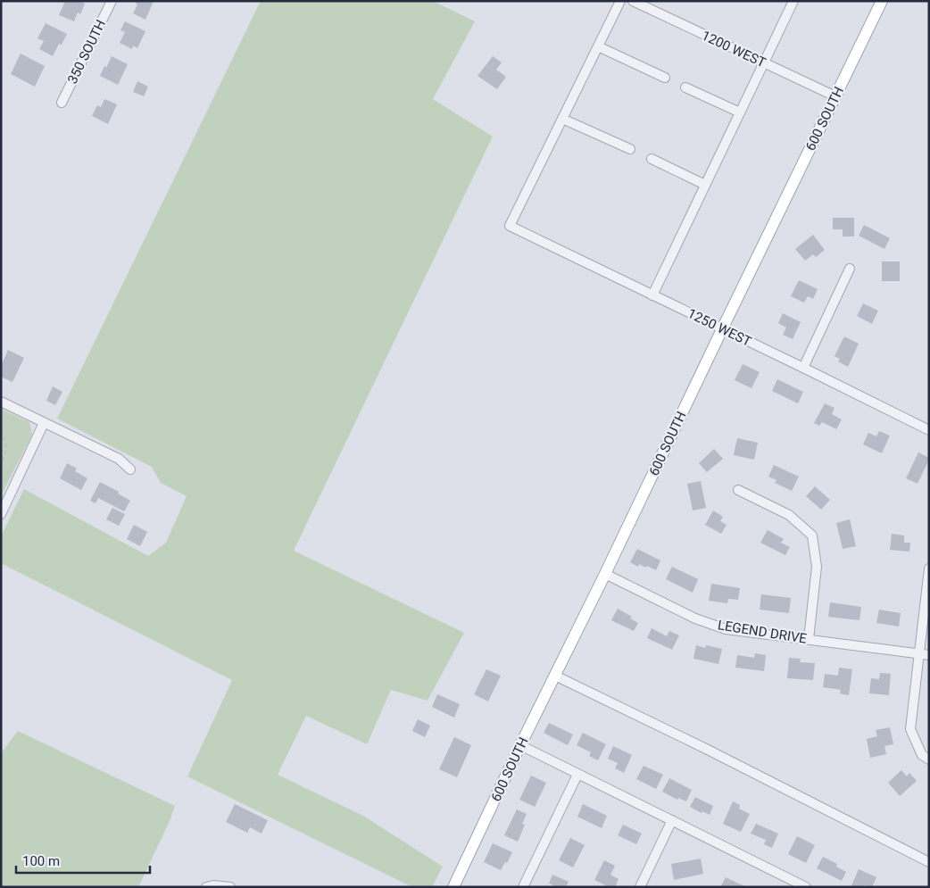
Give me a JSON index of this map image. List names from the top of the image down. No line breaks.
{"streets":{"main road":["600 SOUTH"],"street":["1200 WEST","350 SOUTH","1250 WEST","LEGEND DRIVE"]},"crossings":[["1200 WEST","600 SOUTH"],["600 SOUTH","1250 WEST"],["600 SOUTH","LEGEND DRIVE"]],"scale_bar":"100 m"}
